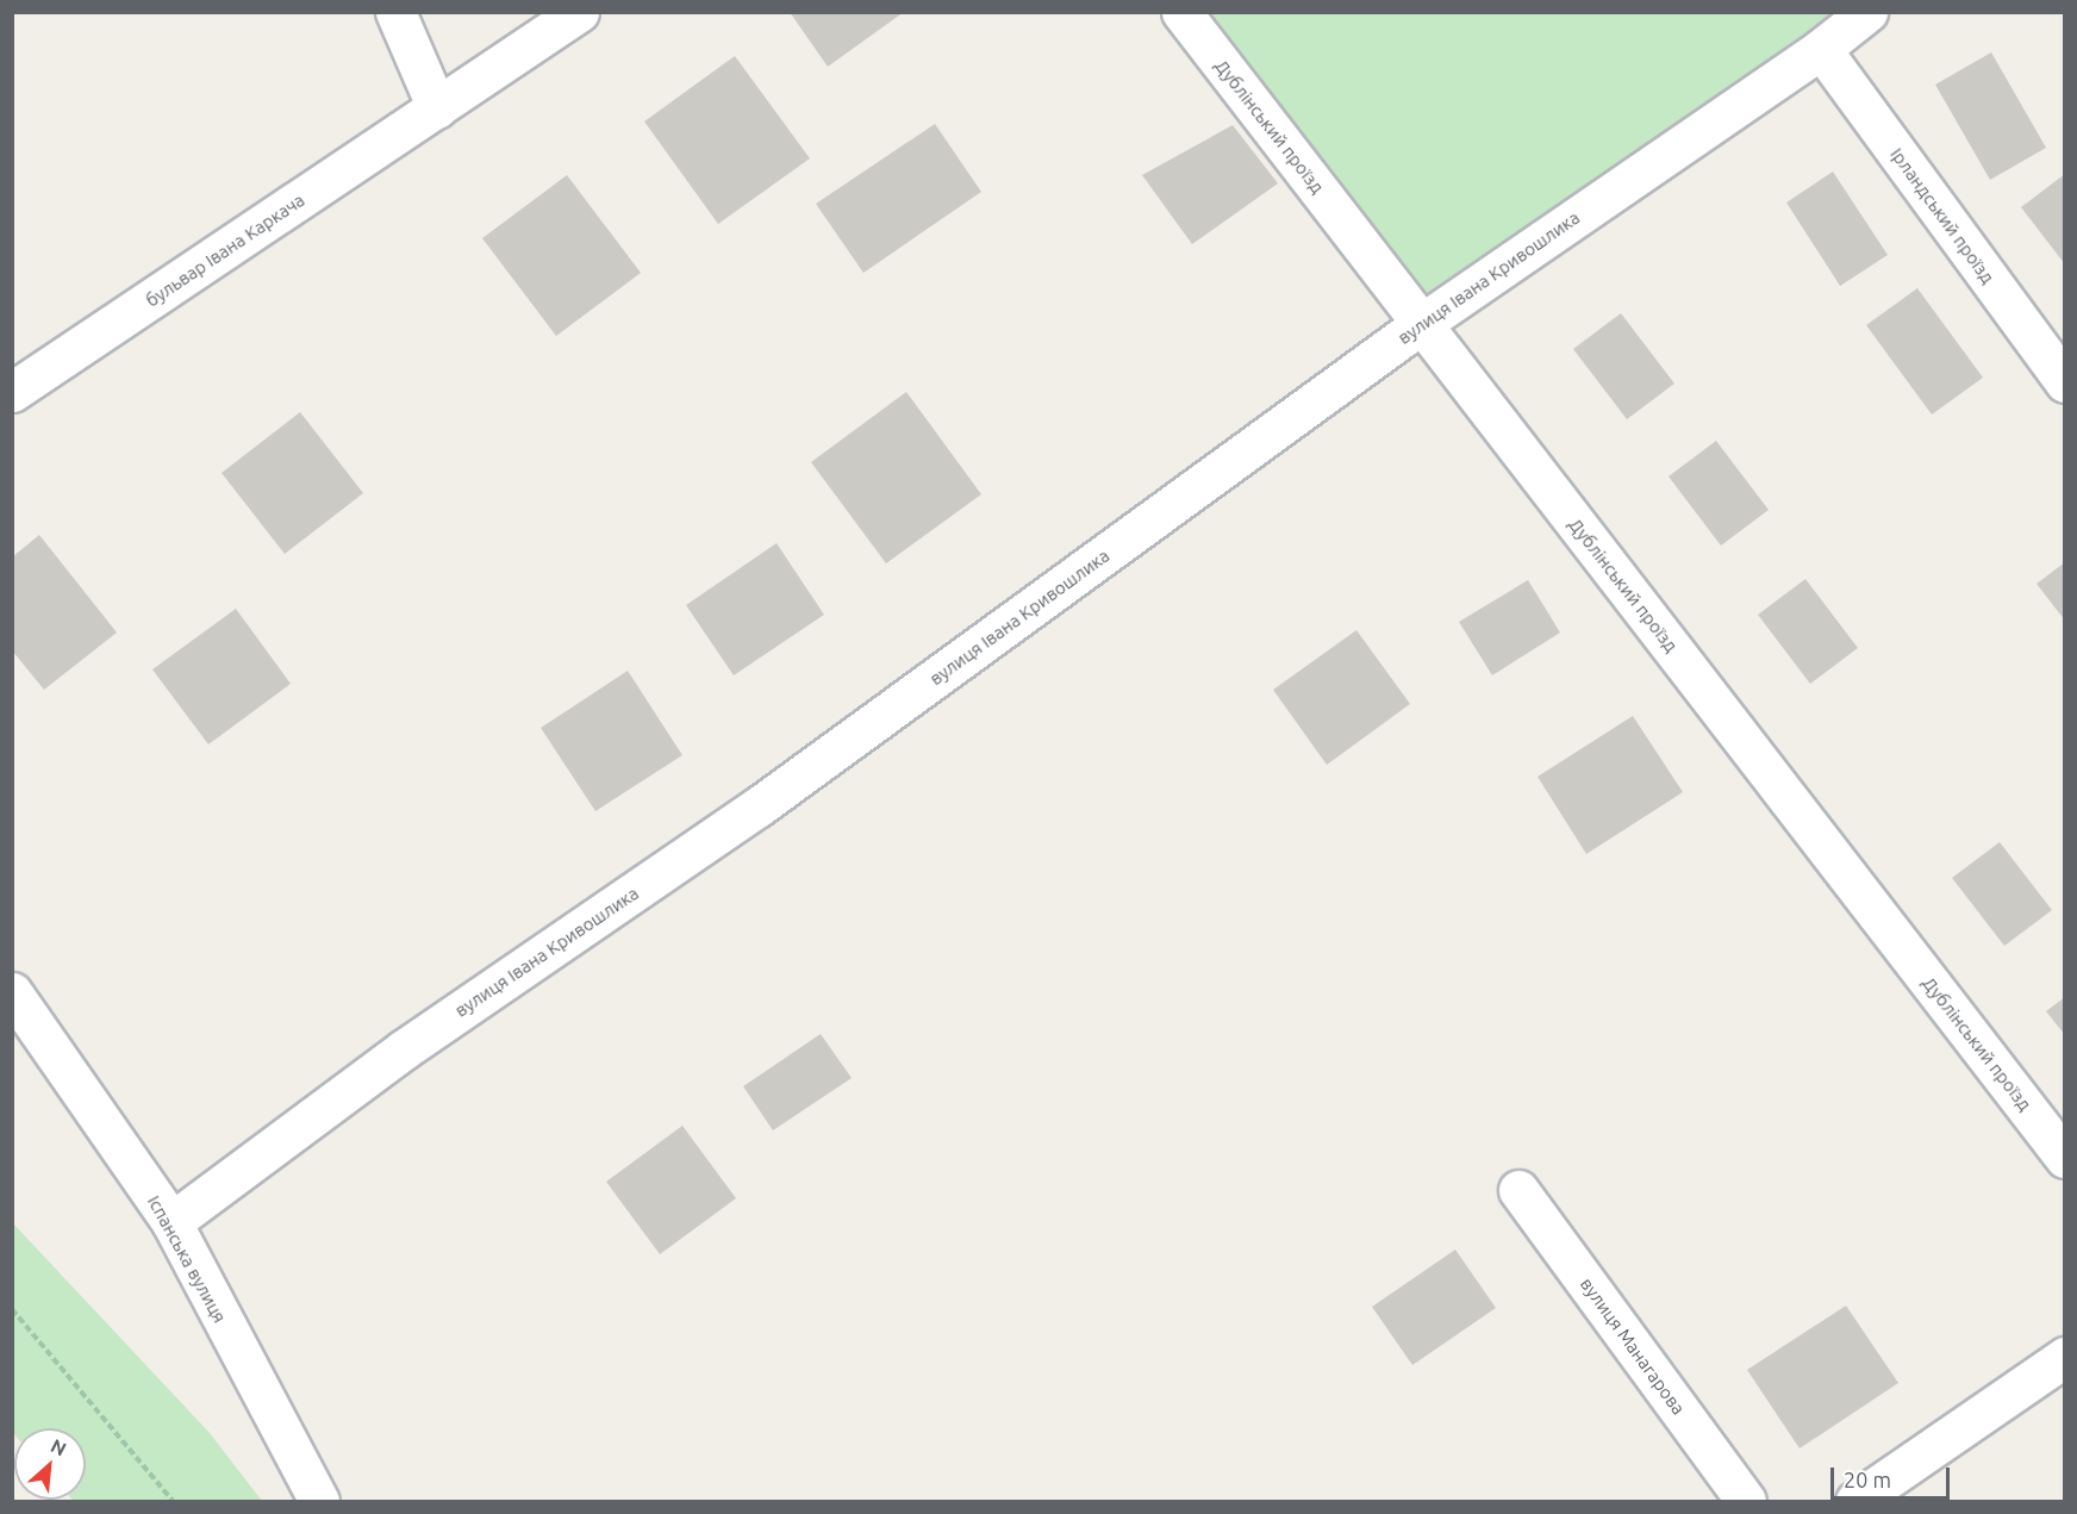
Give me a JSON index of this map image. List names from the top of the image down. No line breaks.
{"streets":{"street":["Дублінський проїзд","Ірландський проїзд","бульвар Івана Каркача","вулиця Івана Кривошлика","Іспанська вулиця","вулиця Манагарова"]},"crossings":[["Дублінський проїзд","вулиця Івана Кривошлика"],["Ірландський проїзд","вулиця Івана Кривошлика"],["вулиця Івана Кривошлика","Іспанська вулиця"]],"scale_bar":"20 m","north":"top right"}
